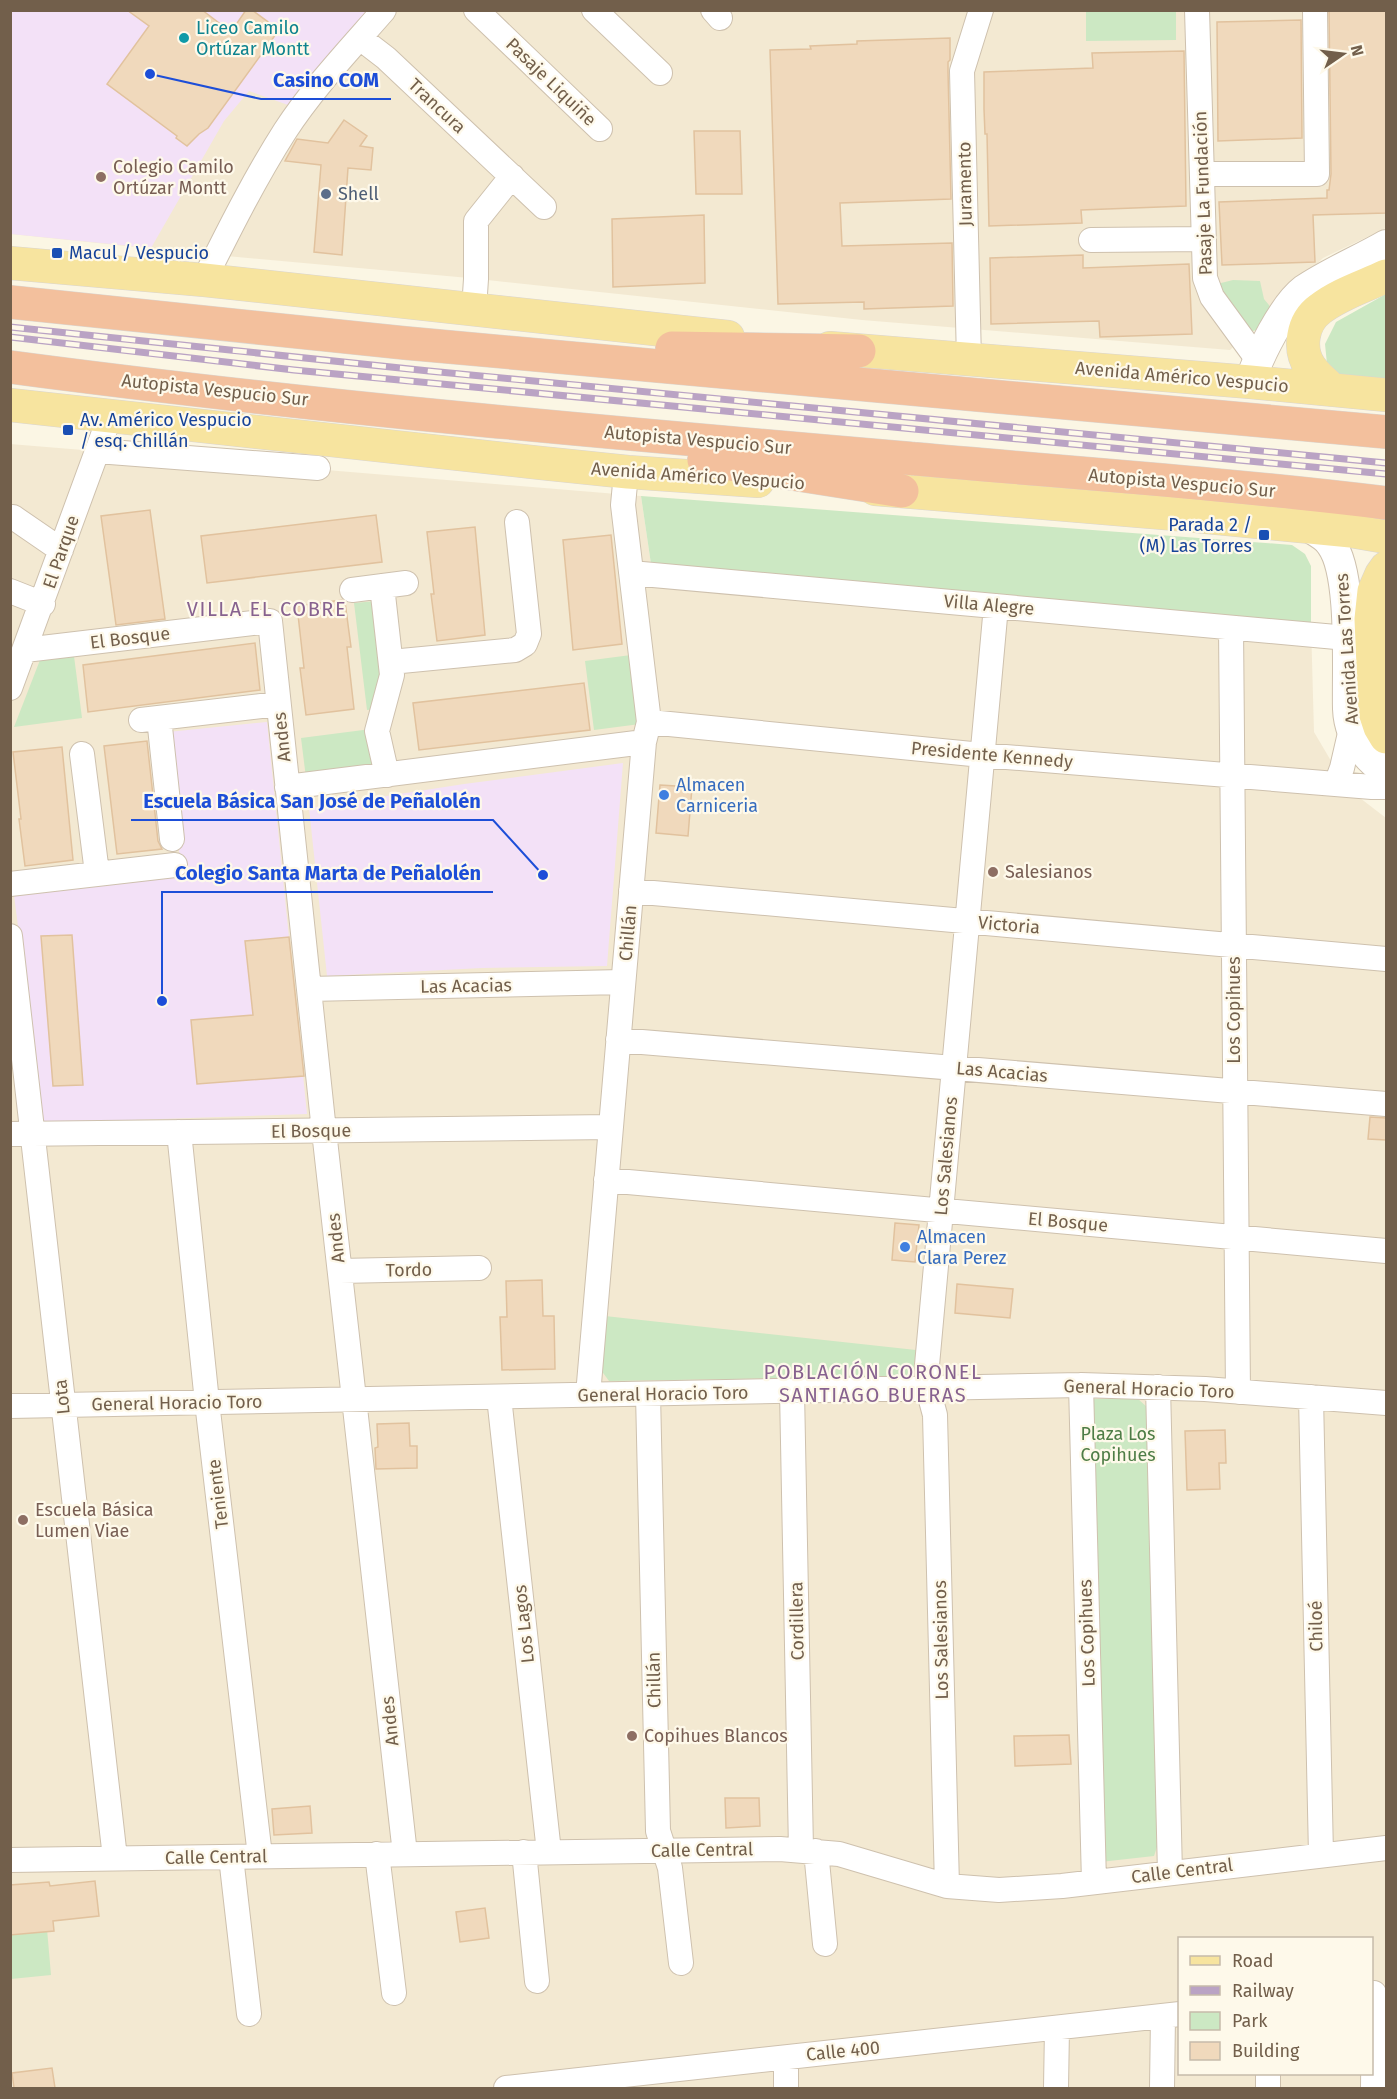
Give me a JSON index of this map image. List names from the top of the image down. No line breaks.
{"streets":{"highway":["Autopista Vespucio Sur"],"main road":["Avenida Américo Vespucio"],"street":["Pasaje Liquiñe","Trancura","Juramento","Pasaje La Fundación","El Parque","Villa Alegre","El Bosque","Avenida Las Torres","Andes","Presidente Kennedy","Victoria","Chillán","Las Acacias","Los Copihues","Los Salesianos","Tordo","General Horacio Toro","Lota","Teniente","Cordillera","Los Lagos","Chiloé","Calle Central","Calle 400"]},"crossings":[["Juramento","Avenida Américo Vespucio"],["Pasaje La Fundación","Avenida Américo Vespucio"],["Avenida Américo Vespucio","El Parque"],["Avenida Américo Vespucio","Avenida Las Torres"],["Avenida Américo Vespucio","Chillán"],["El Parque","El Bosque"],["Villa Alegre","Avenida Las Torres"],["Villa Alegre","Chillán"],["Villa Alegre","Los Copihues"],["Villa Alegre","Los Salesianos"],["El Bosque","Andes"],["El Bosque","Chillán"],["El Bosque","Los Copihues"],["El Bosque","Los Salesianos"],["El Bosque","Lota"],["El Bosque","Teniente"],["Andes","Presidente Kennedy"],["Andes","Las Acacias"],["Andes","Tordo"],["Andes","General Horacio Toro"],["Andes","Calle Central"],["Presidente Kennedy","Chillán"],["Presidente Kennedy","Los Copihues"],["Presidente Kennedy","Los Salesianos"],["Victoria","Chillán"],["Victoria","Los Copihues"],["Victoria","Los Salesianos"],["Chillán","Las Acacias"],["Chillán","General Horacio Toro"],["Chillán","Calle Central"],["Las Acacias","Los Copihues"],["Las Acacias","Los Salesianos"],["Los Copihues","General Horacio Toro"],["Los Copihues","Calle Central"],["Los Salesianos","General Horacio Toro"],["Los Salesianos","Calle Central"],["General Horacio Toro","Lota"],["General Horacio Toro","Teniente"],["General Horacio Toro","Cordillera"],["General Horacio Toro","Los Lagos"],["General Horacio Toro","Chiloé"],["Lota","Calle Central"],["Teniente","Calle Central"],["Cordillera","Calle Central"],["Los Lagos","Calle Central"],["Chiloé","Calle Central"]],"districts":["VILLA EL COBRE","POBLACIÓN CORONEL SANTIAGO BUERAS"],"parks":["Plaza Los Copihues"],"places":{"other":["Liceo Camilo Ortúzar Montt","Casino COM","Colegio Camilo Ortúzar Montt","Shell","Almacen Carniceria","Salesianos","Escuela Básica San José de Peñalolén","Colegio Santa Marta de Peñalolén","Almacen Clara Perez","Escuela Básica Lumen Viae","Copihues Blancos"],"transit":["Macul / Vespucio","Av. Américo Vespucio / esq. Chillán","Parada 2 / (M) Las Torres"]},"legend":["Road","Railway","Park","Building"],"north":"right"}
